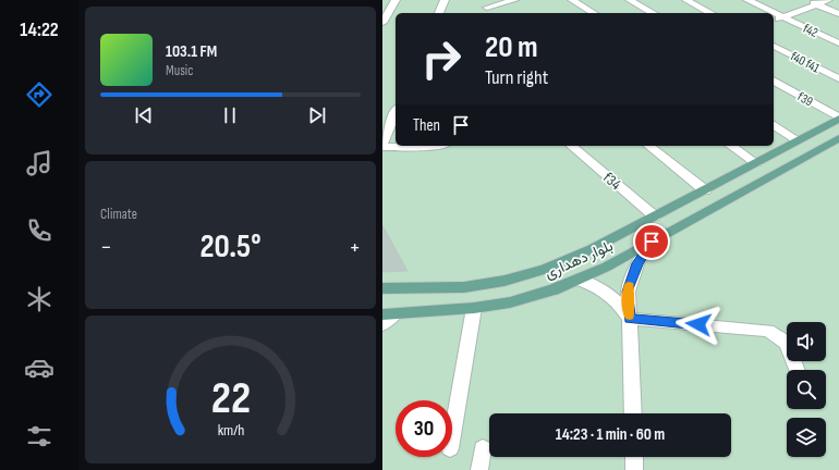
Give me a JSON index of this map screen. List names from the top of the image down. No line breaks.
{"streets":{"main road":["بلوار دهداری"],"street":["f42","f40 f41","f39","f34"]},"crossings":[["f39","بلوار دهداری"],["f34","بلوار دهداری"]],"page":{"tabs":"14:22","turn":["20 m","Turn right"],"song":["103.1 FM","Music"],"then":"Then","tile":"Climate","heat":["−","20.5°","+"],"limit":"30","trip":"14:23 · 1 min · 60 m","gauge":["22","km/h"]}}
